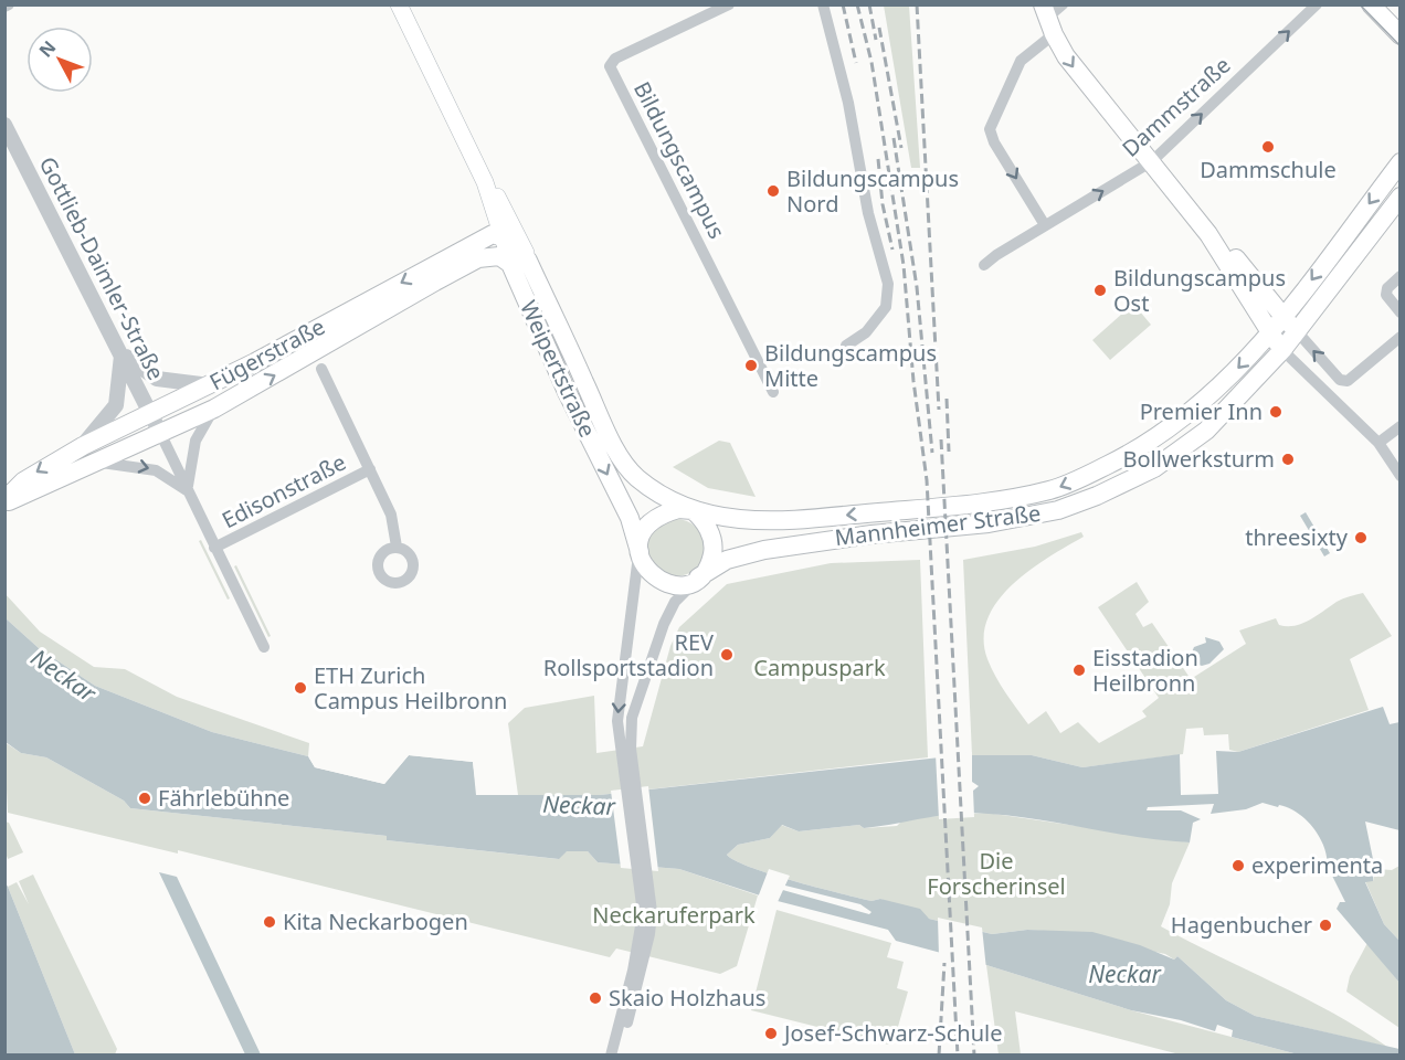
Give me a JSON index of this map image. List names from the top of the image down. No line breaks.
{"streets":{"main road":["Fügerstraße","Weipertstraße","Mannheimer Straße"],"street":["Dammstraße","Bildungscampus","Gottlieb-Daimler-Straße","Edisonstraße"]},"crossings":[["Gottlieb-Daimler-Straße","Fügerstraße"],["Gottlieb-Daimler-Straße","Edisonstraße"],["Fügerstraße","Weipertstraße"],["Fügerstraße","Edisonstraße"],["Weipertstraße","Mannheimer Straße"]],"one_way":["Dammstraße"],"water":["Neckar"],"parks":["Campuspark","Die Forscherinsel","Neckaruferpark"],"places":["Dammschule","Bildungscampus Nord","Bildungscampus Ost","Bildungscampus Mitte","Premier Inn","Bollwerksturm","threesixty","REV Rollsportstadion","Eisstadion Heilbronn","ETH Zurich Campus Heilbronn","Fährlebühne","experimenta","Kita Neckarbogen","Hagenbucher","Skaio Holzhaus","Josef-Schwarz-Schule"],"north":"top left"}
